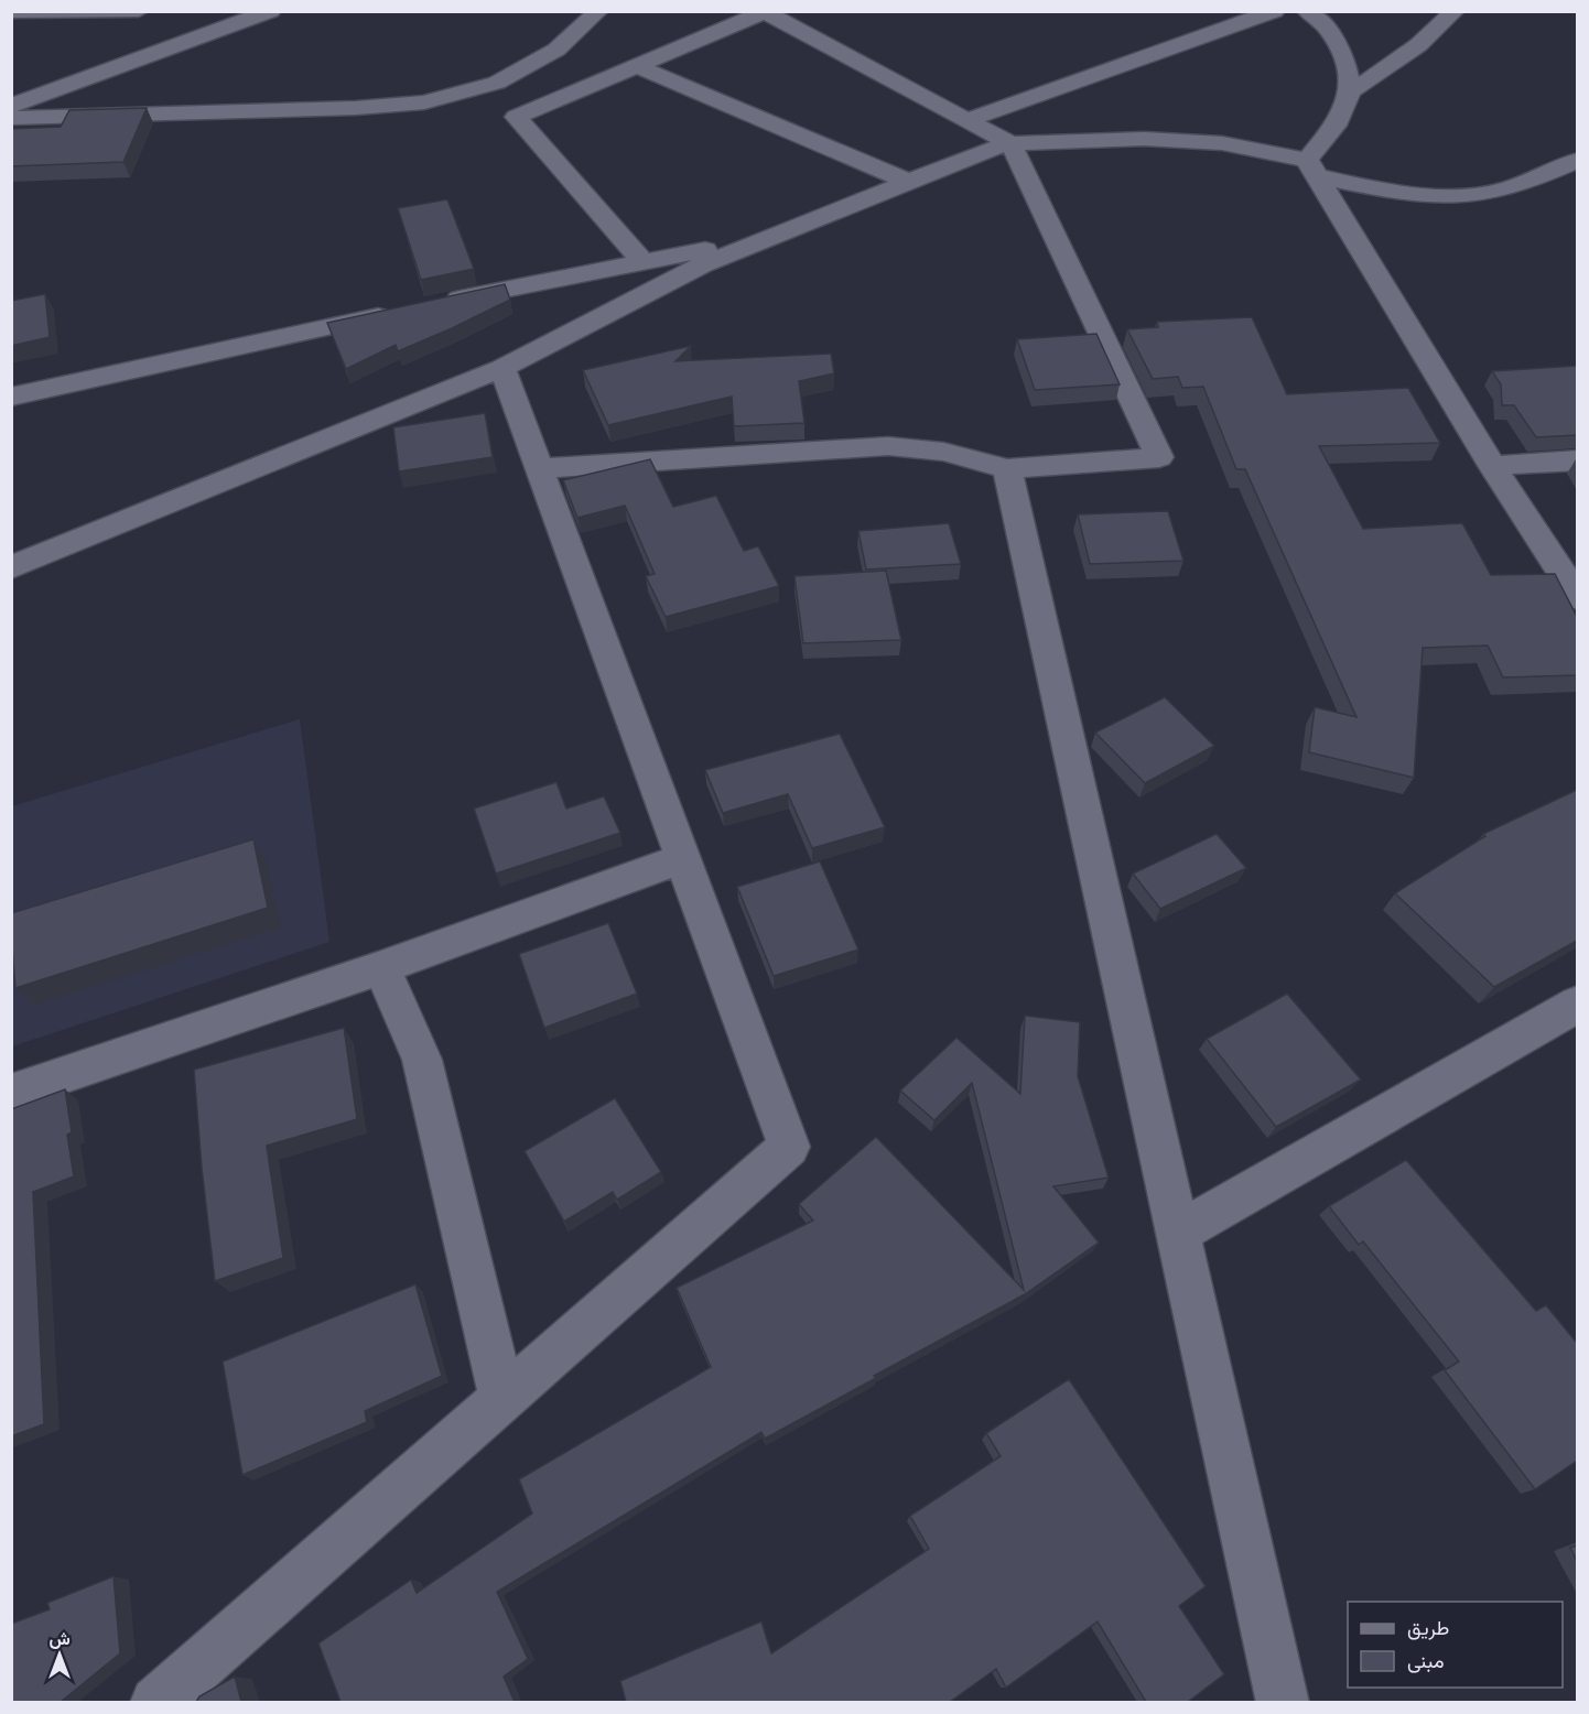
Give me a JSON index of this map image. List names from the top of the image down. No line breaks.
{"legend":["طريق","مبنى"],"north":"top"}
